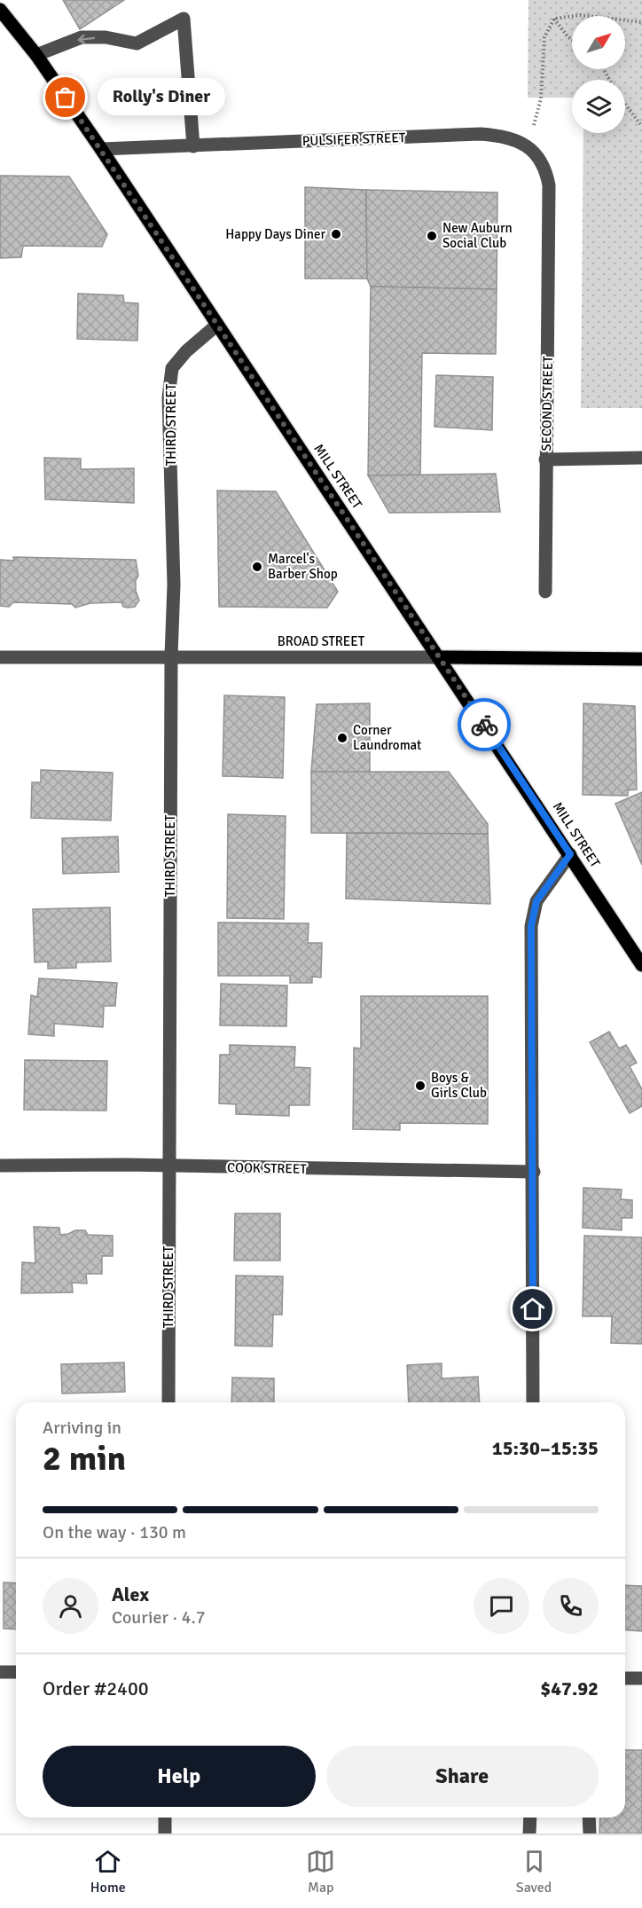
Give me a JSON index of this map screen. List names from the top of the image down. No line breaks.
{"streets":{"main road":["MILL STREET","BROAD STREET"],"street":["PULSIFER STREET","SECOND STREET","THIRD STREET","COOK STREET"]},"crossings":[["PULSIFER STREET","SECOND STREET"],["PULSIFER STREET","MILL STREET"],["THIRD STREET","MILL STREET"],["THIRD STREET","BROAD STREET"],["THIRD STREET","COOK STREET"],["MILL STREET","BROAD STREET"]],"places":["Rolly's Diner","Happy Days Diner","New Auburn Social Club","Marcel's Barber Shop","Corner Laundromat","Boys & Girls Club"],"north":"top right","page":{"bubble":"Rolly's Diner","heading":["2 min","Arriving in","15:30–15:35"],"panel":["Alex","Courier · 4.7","Order #2400","$47.92"],"bar":"On the way · 130 m","buttons":["Help","Share"],"tabs":["Home","Map","Saved"]}}
